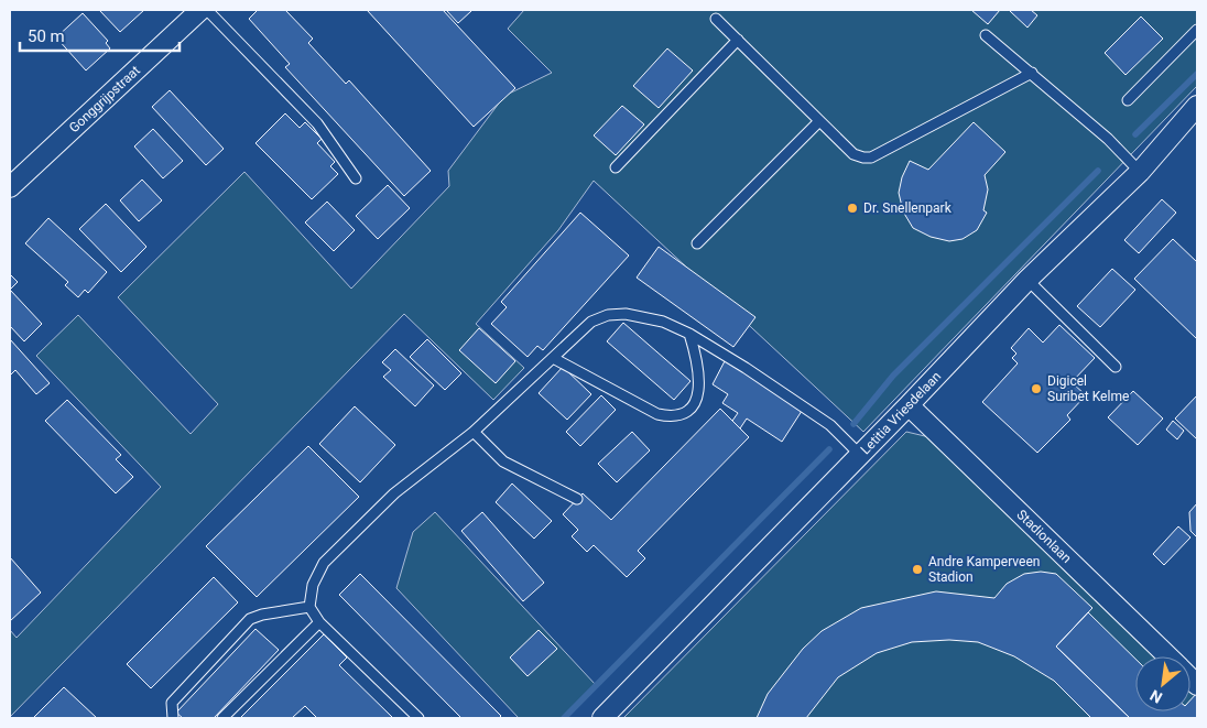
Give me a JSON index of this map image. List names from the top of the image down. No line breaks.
{"streets":{"street":["Gonggrijpstraat","Letitia Vriesdelaan","Stadionlaan"]},"crossings":[["Letitia Vriesdelaan","Stadionlaan"]],"places":["Dr. Snellenpark","Digicel Suribet Kelme","Andre Kamperveen Stadion"],"scale_bar":"50 m","north":"bottom left"}
